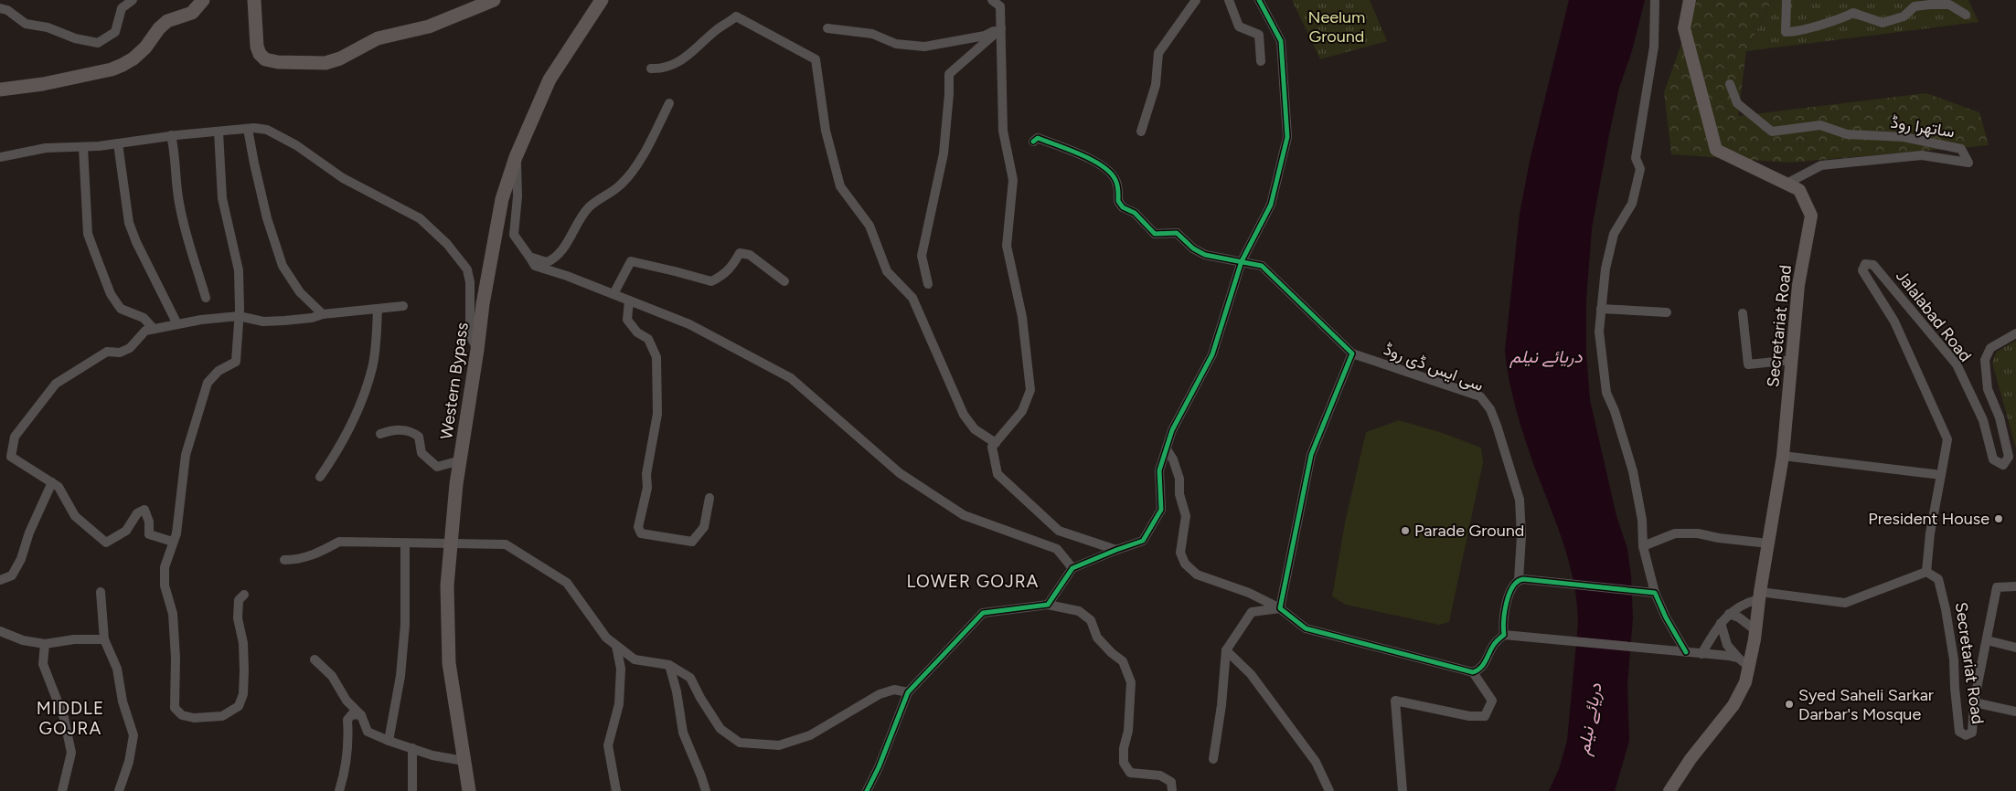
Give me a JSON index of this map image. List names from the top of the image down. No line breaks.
{"streets":{"highway":["Western Bypass"],"main road":["Secretariat Road"],"street":["ساتھرا روڈ","Jalalabad Road","سی ایس ڈی روڈ"]},"crossings":[["ساتھرا روڈ","Secretariat Road"],["Jalalabad Road","Secretariat Road"]],"districts":["LOWER GOJRA","MIDDLE GOJRA"],"water":["دریائے نیلم"],"parks":["Neelum Ground"],"places":["President House","Parade Ground","Syed Saheli Sarkar Darbar's Mosque"]}
